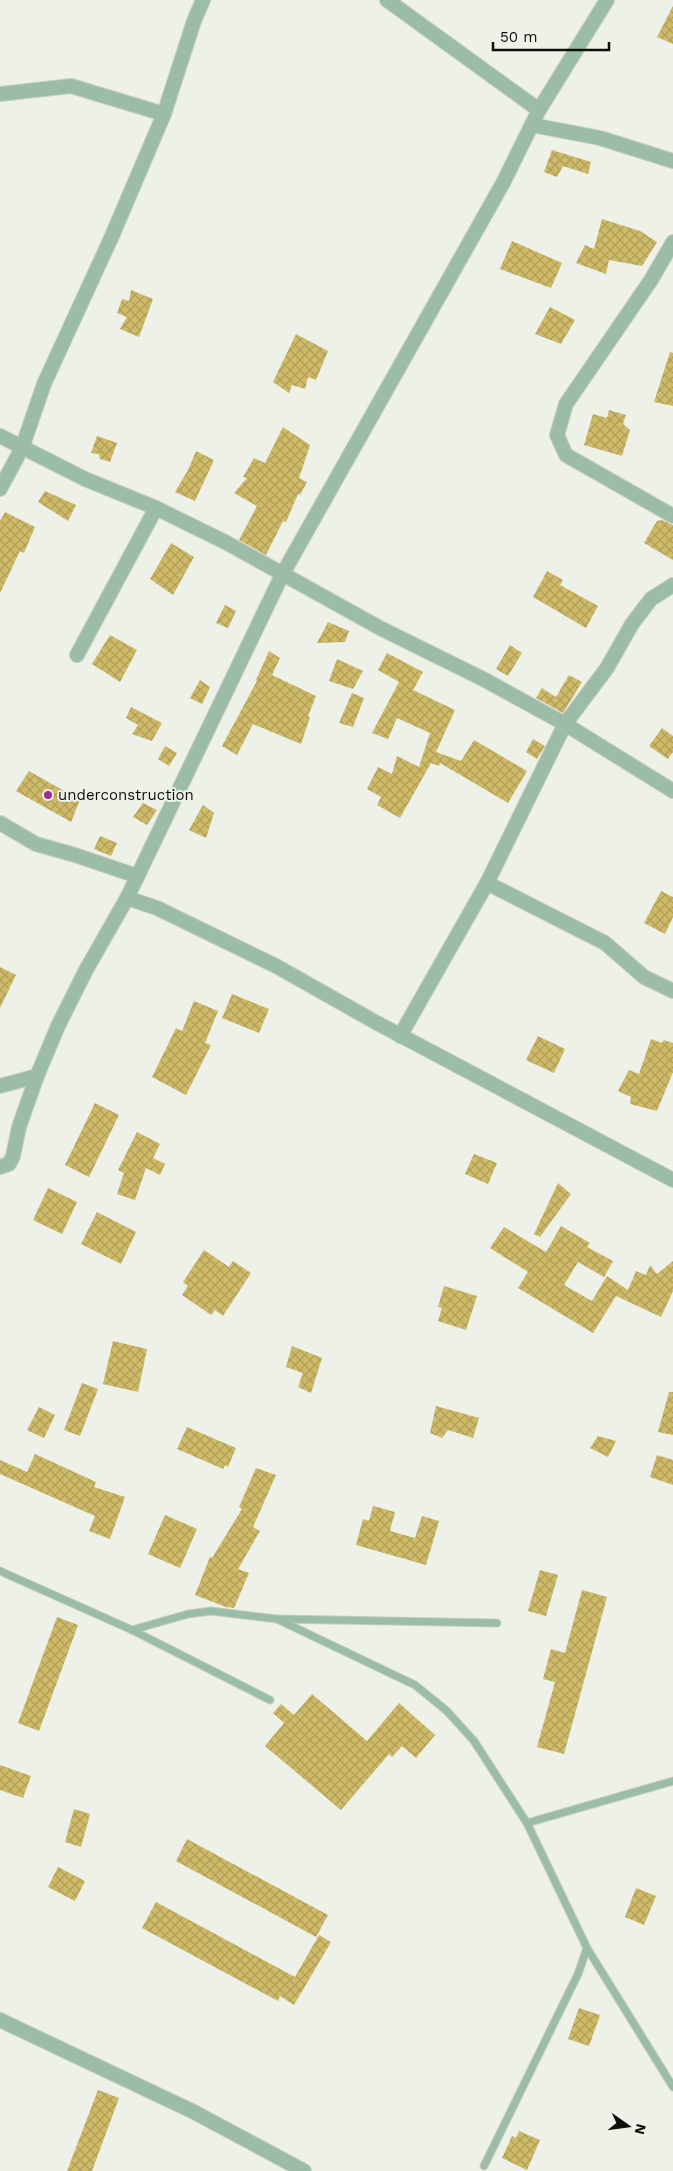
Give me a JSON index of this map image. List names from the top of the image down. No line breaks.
{"places":["underconstruction"],"scale_bar":"50 m","north":"right"}
